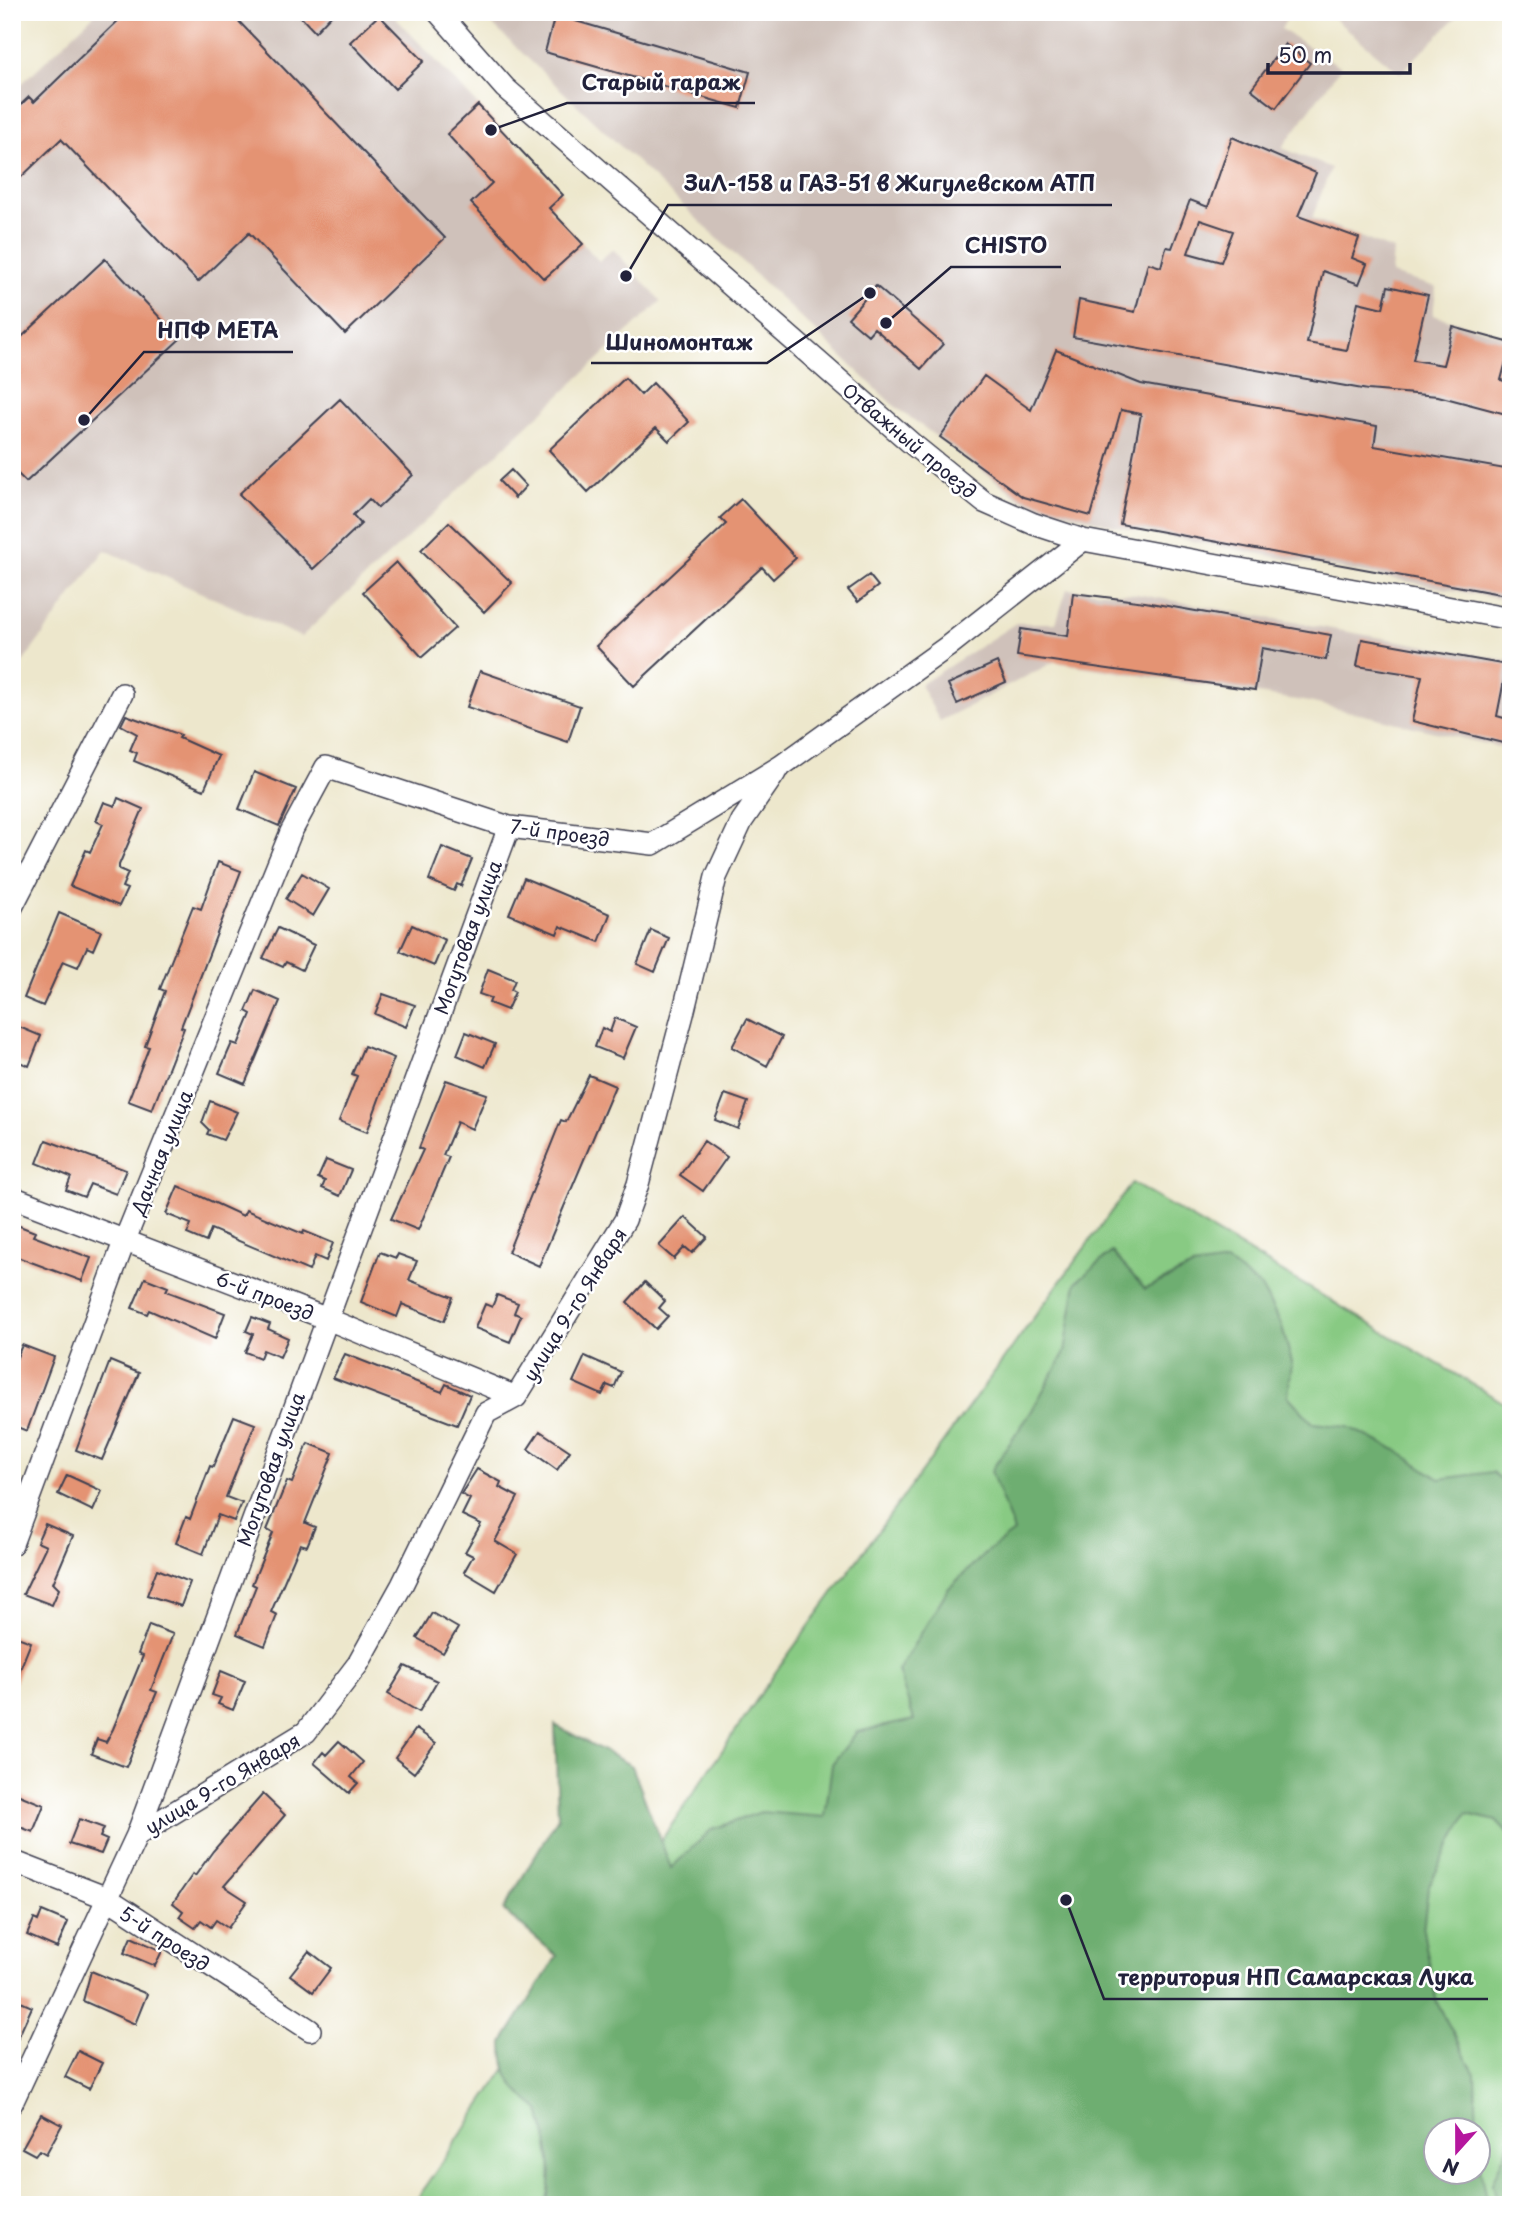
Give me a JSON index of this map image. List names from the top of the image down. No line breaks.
{"streets":{"street":["Отважный проезд","7-й проезд","Могутовая улица","Дачная улица","6-й проезд","улица 9-го Января","5-й проезд"]},"crossings":[["Отважный проезд","7-й проезд"],["7-й проезд","Могутовая улица"],["7-й проезд","Дачная улица"],["7-й проезд","улица 9-го Января"],["Могутовая улица","6-й проезд"],["Могутовая улица","улица 9-го Января"],["Могутовая улица","5-й проезд"],["Дачная улица","6-й проезд"],["6-й проезд","улица 9-го Января"]],"places":["Старый гараж","ЗиЛ-158 и ГАЗ-51 в Жигулевском АТП","Шиномонтаж","CHISTO","НПФ МЕТА","территория НП Самарская Лука"],"scale_bar":"50 m","north":"bottom"}
